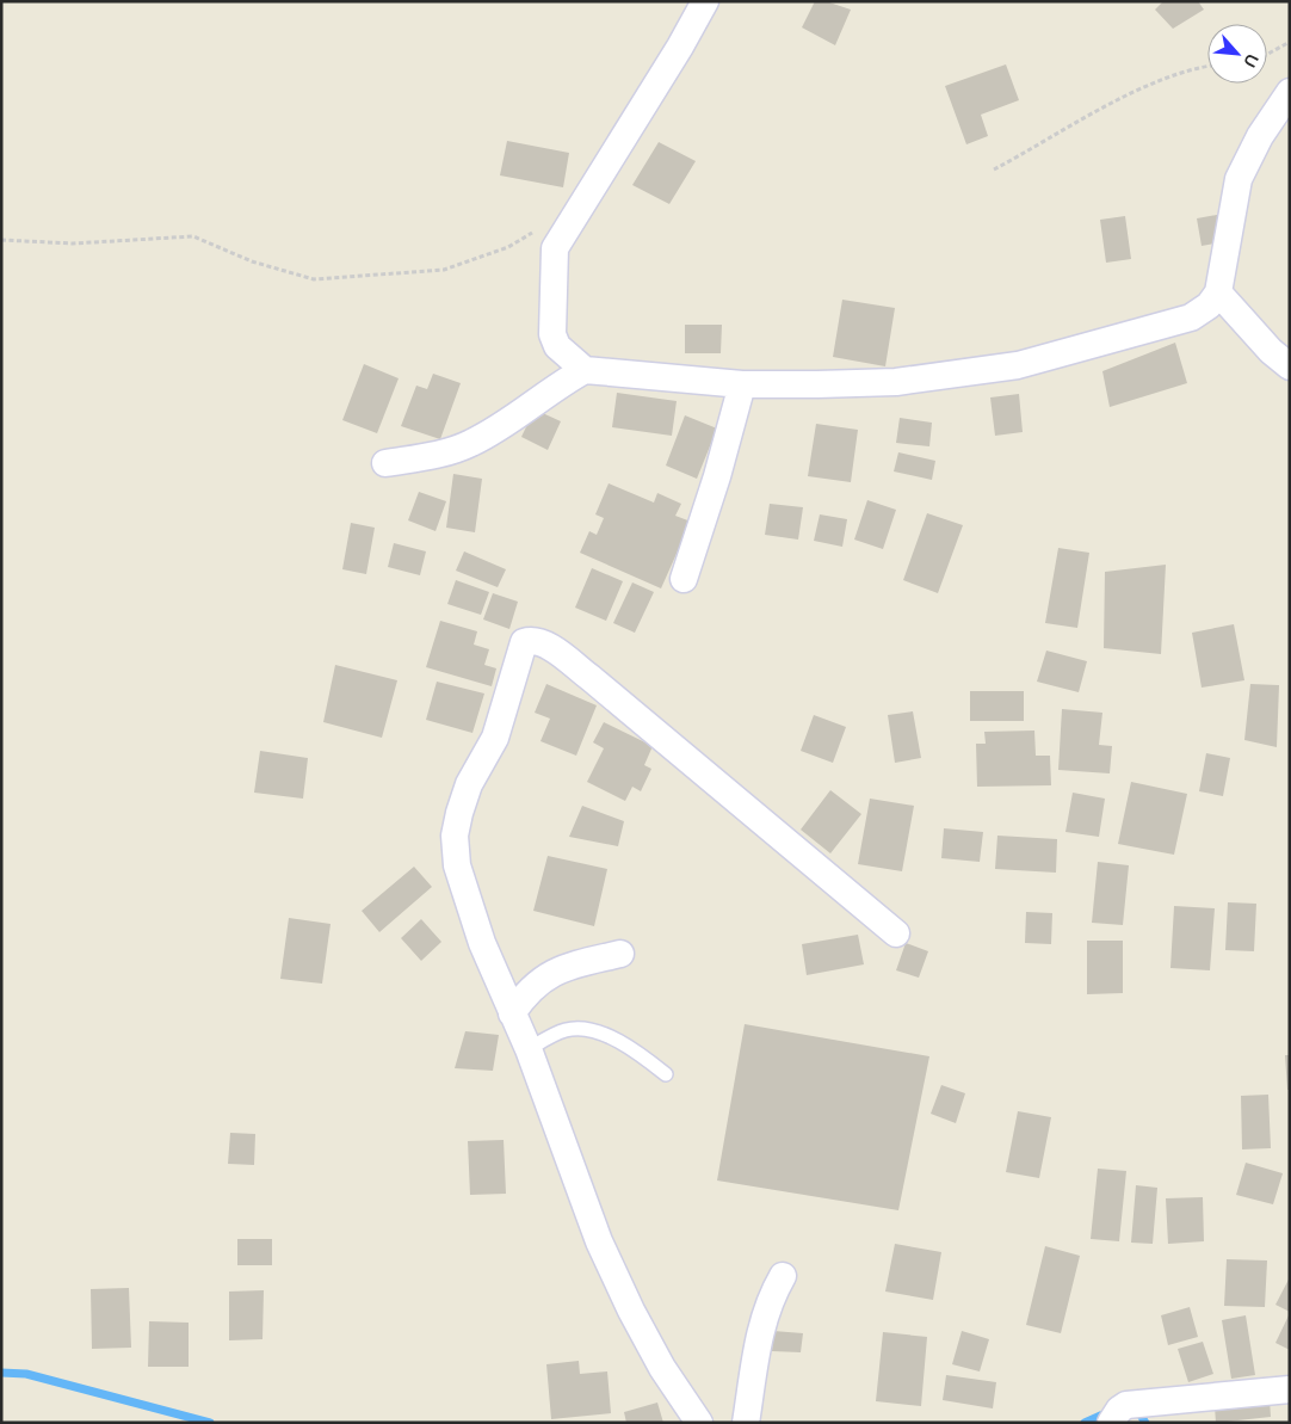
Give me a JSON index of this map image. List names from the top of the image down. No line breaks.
{"north":"bottom right"}
